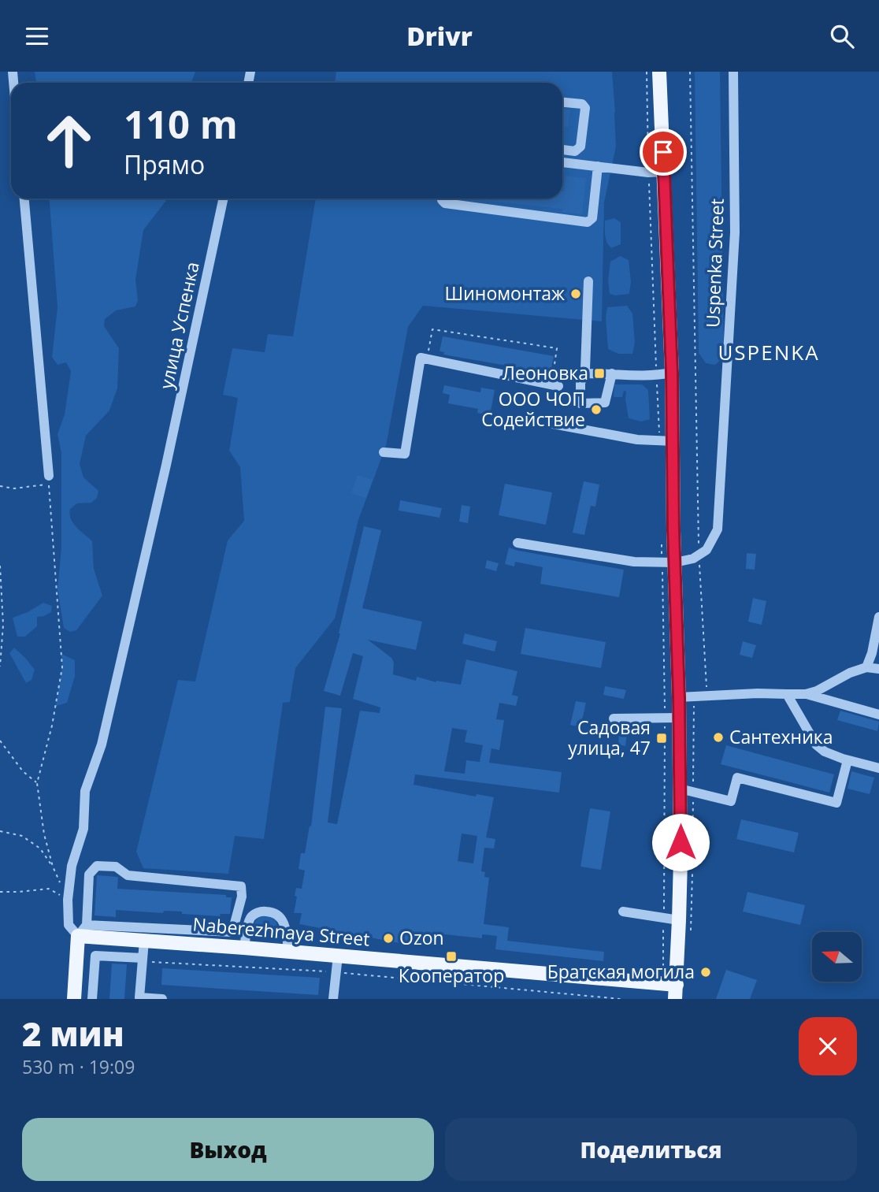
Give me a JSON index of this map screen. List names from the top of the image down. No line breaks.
{"streets":{"main road":["Naberezhnaya Street"],"street":["Uspenka Street","улица Успенка"]},"crossings":[["улица Успенка","Naberezhnaya Street"]],"districts":["USPENKA"],"places":{"other":["Шиномонтаж","ООО ЧОП Содействие","Сантехника","Ozon","Братская могила"],"transit":["Леоновка","Садовая улица, 47","Кооператор"]},"north":"left","page":{"header":"Drivr","turn":["110 m","Прямо"],"heading":["2 мин","530 m · 19:09"],"buttons":["Выход","Поделиться"]}}
